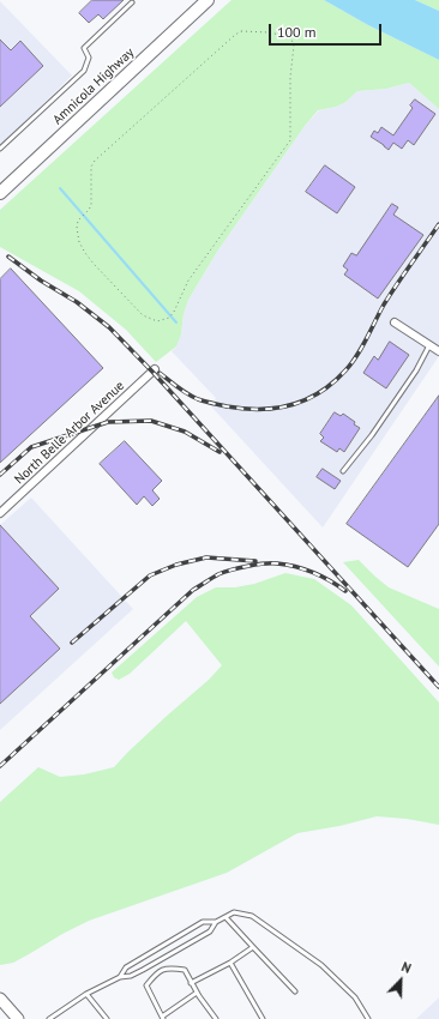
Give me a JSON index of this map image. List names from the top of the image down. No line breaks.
{"streets":{"main road":["Amnicola Highway"],"street":["North Belle Arbor Avenue"]},"scale_bar":"100 m","north":"top right"}
